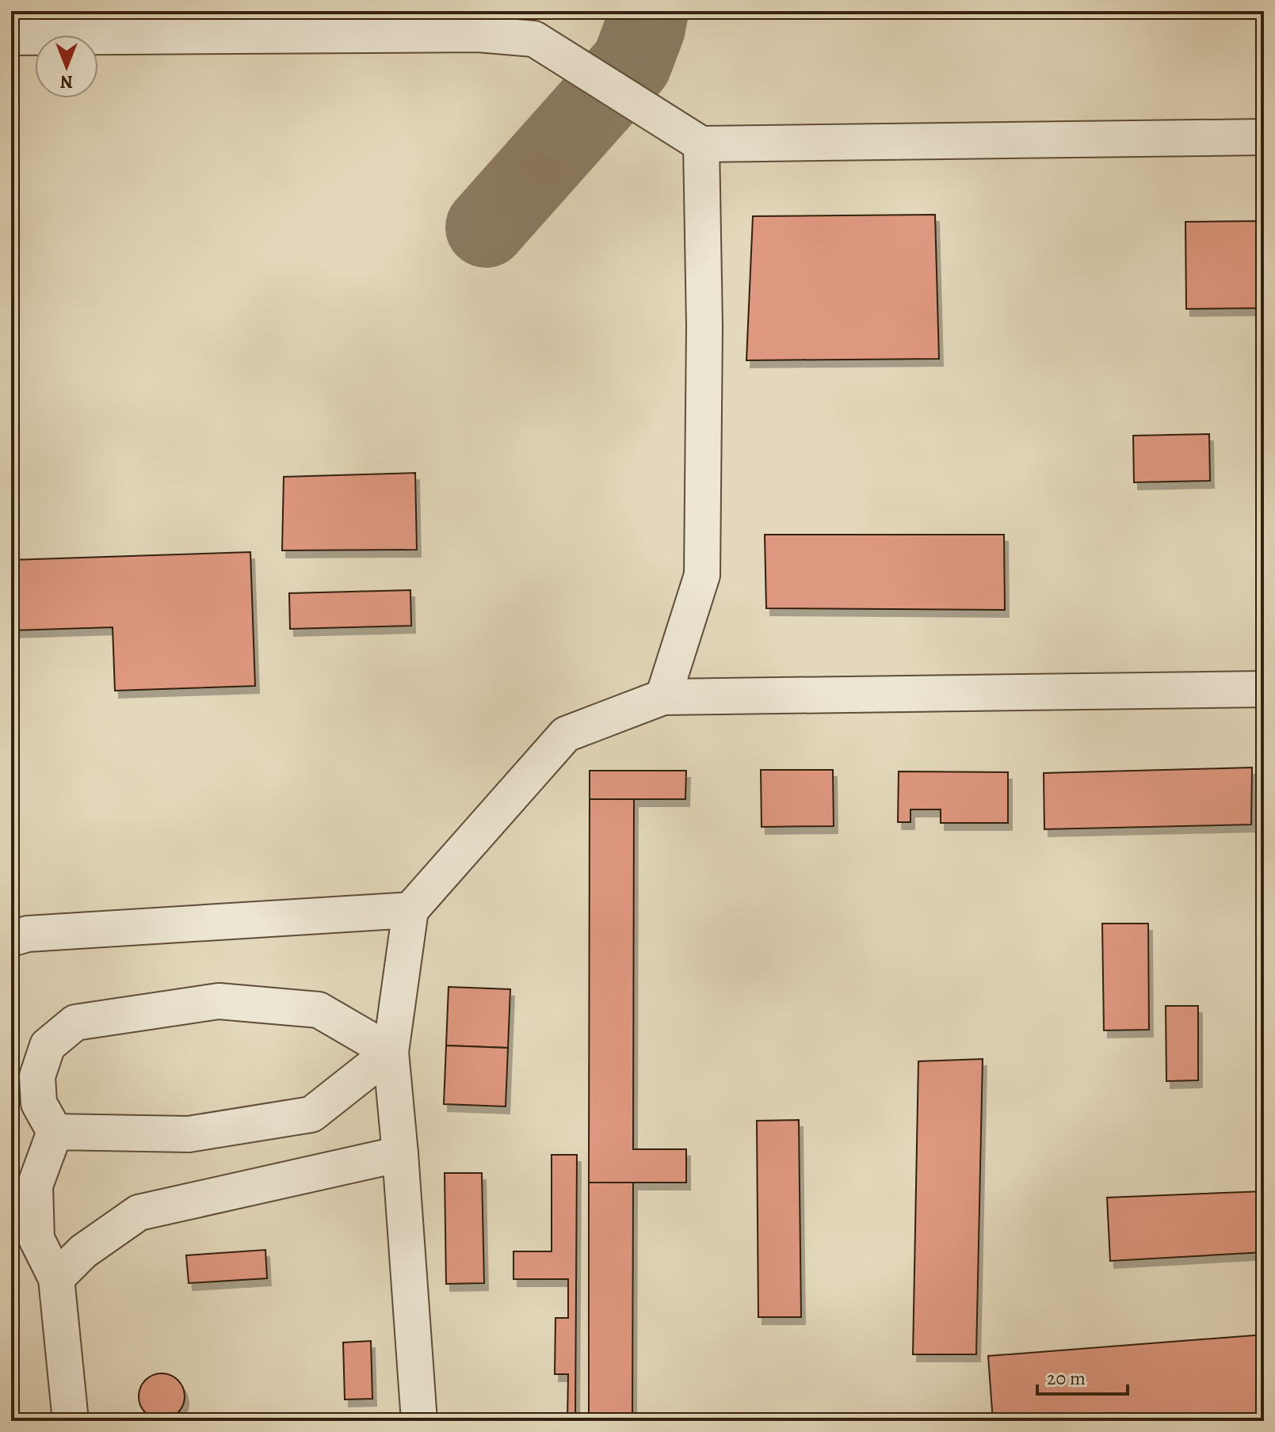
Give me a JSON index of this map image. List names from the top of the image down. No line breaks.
{"scale_bar":"20 m","north":"bottom"}
